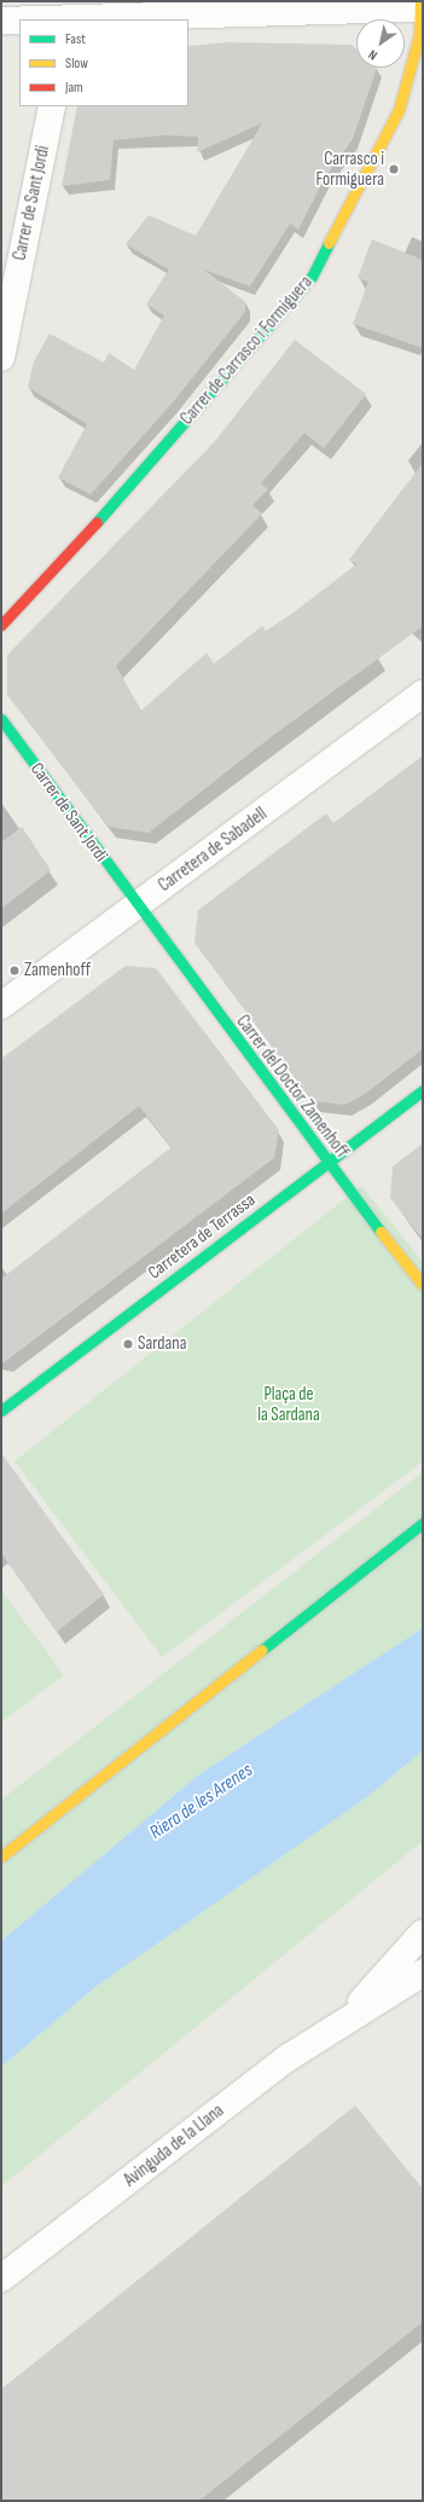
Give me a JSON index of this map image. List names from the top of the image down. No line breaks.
{"streets":{"street":["Carrer de Sant Jordi","Carrer de Carrasco i Formiguera","Carretera de Sabadell","Carrer del Doctor Zamenhoff","Carretera de Terrassa","Avinguda de la Llana"]},"crossings":[["Carrer de Sant Jordi","Carretera de Sabadell"],["Carrer de Sant Jordi","Carrer del Doctor Zamenhoff"],["Carretera de Sabadell","Carrer del Doctor Zamenhoff"],["Carrer del Doctor Zamenhoff","Carretera de Terrassa"]],"water":["Riera de les Arenes"],"parks":["Plaça de la Sardana"],"places":["Carrasco i Formiguera","Zamenhoff","Sardana"],"legend":["Fast","Slow","Jam"],"north":"bottom left"}
